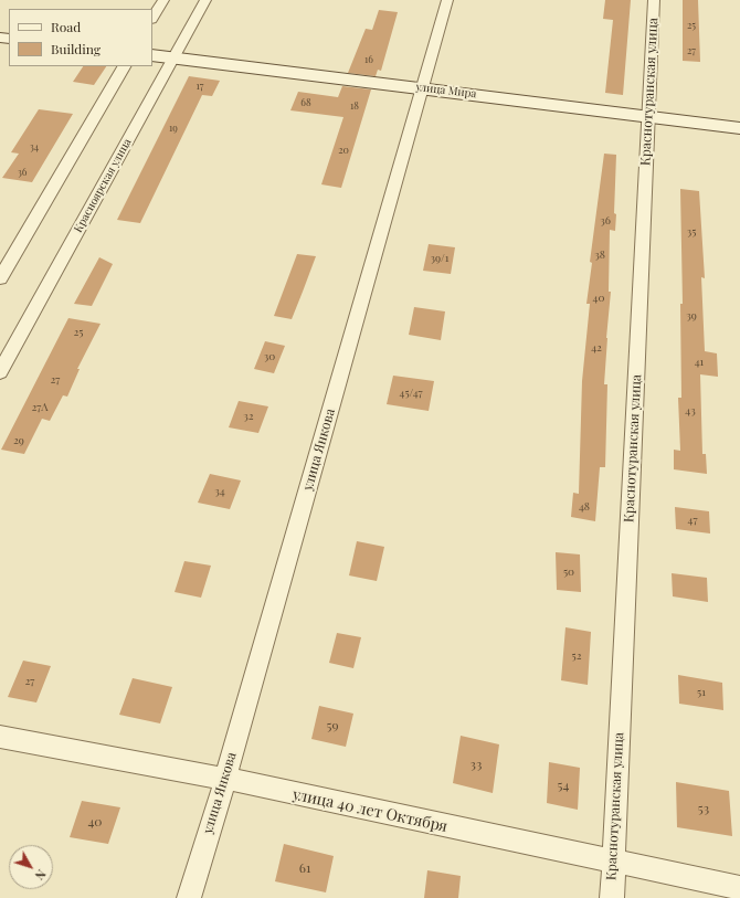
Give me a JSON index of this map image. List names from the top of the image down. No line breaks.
{"streets":{"main road":["улица Мира"],"street":["Краснотуранская улица","Красноярская улица","улица Янкова","улица 40 лет Октября"]},"crossings":[["улица Мира","Краснотуранская улица"],["улица Мира","Красноярская улица"],["улица Мира","улица Янкова"],["Краснотуранская улица","улица 40 лет Октября"],["улица Янкова","улица 40 лет Октября"]],"house_numbers":["25","27","16","17","68","18","19","34","20","36","36","35","38","39/1","40","39","25","42","30","41","27","45/47","27А","43","32","29","34","48","47","50","52","27","51","59","33","54","53","40","61"],"legend":["Road","Building"],"north":"bottom right"}
